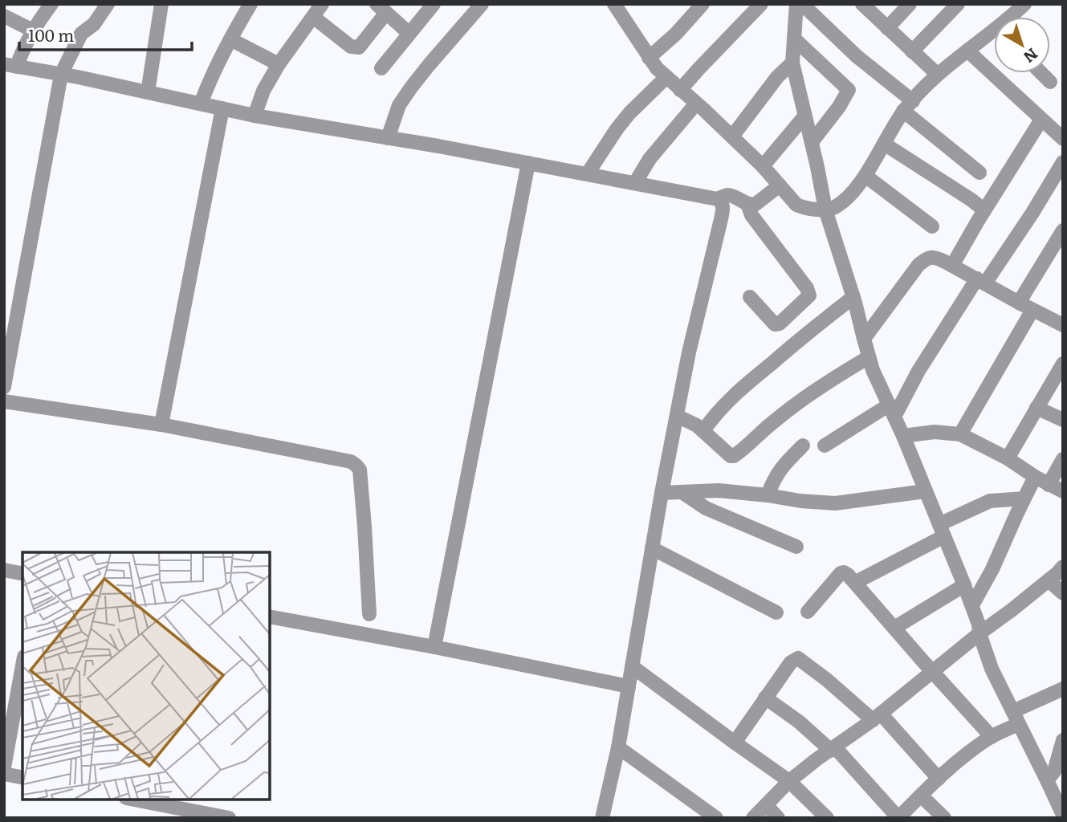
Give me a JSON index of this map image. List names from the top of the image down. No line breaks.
{"scale_bar":"100 m","north":"bottom right"}
